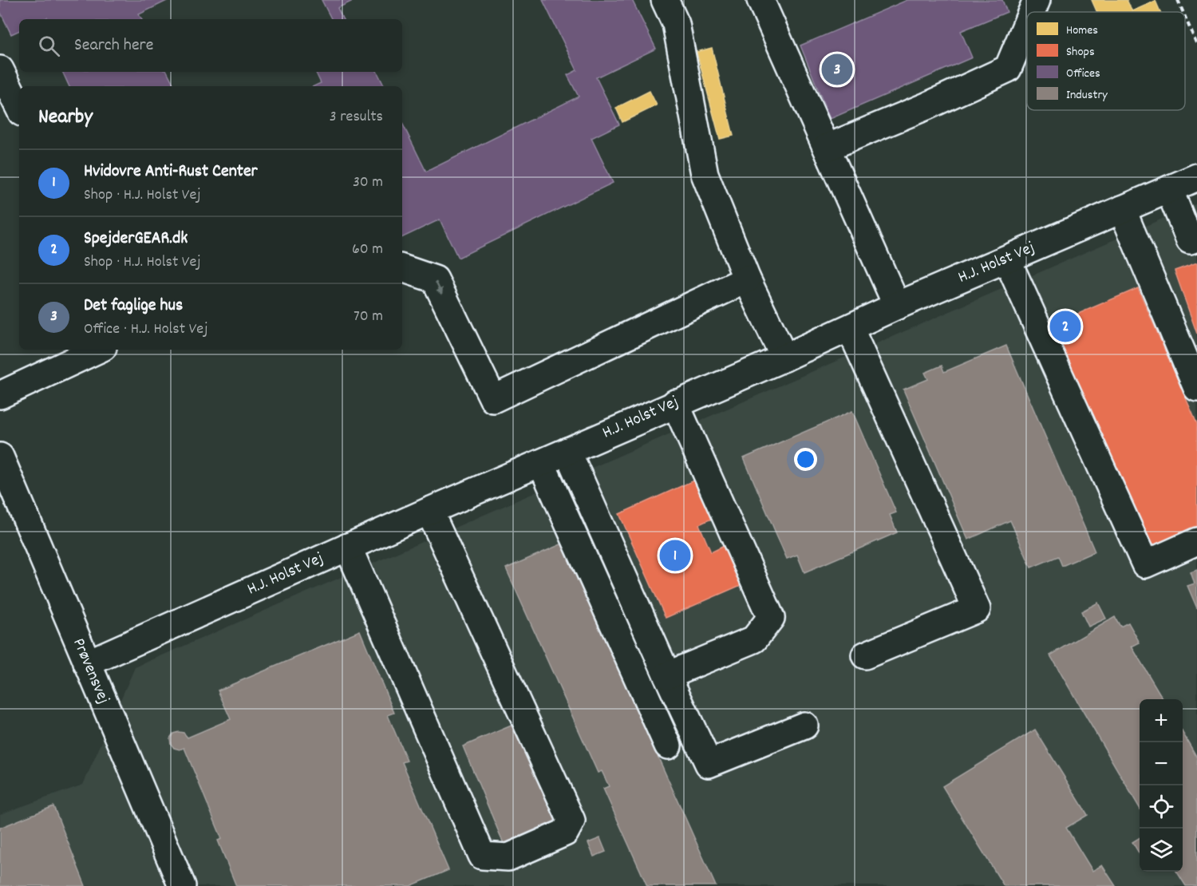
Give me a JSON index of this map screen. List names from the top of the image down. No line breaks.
{"streets":{"street":["H.J. Holst Vej","Prøvensvej"]},"crossings":[["H.J. Holst Vej","Prøvensvej"]],"legend":["Homes","Shops","Offices","Industry"],"page":{"search":"Search here","pins":["3","2","1"],"heading":["Nearby","3 results"],"list":[{"mark":"1","name":"Hvidovre Anti-Rust Center","note":"Shop · H.J. Holst Vej","value":"30 m"},{"mark":"2","name":"SpejderGEAR.dk","note":"Shop · H.J. Holst Vej","value":"60 m"},{"mark":"3","name":"Det faglige hus","note":"Office · H.J. Holst Vej","value":"70 m"}],"map_buttons":["+","−"]}}
